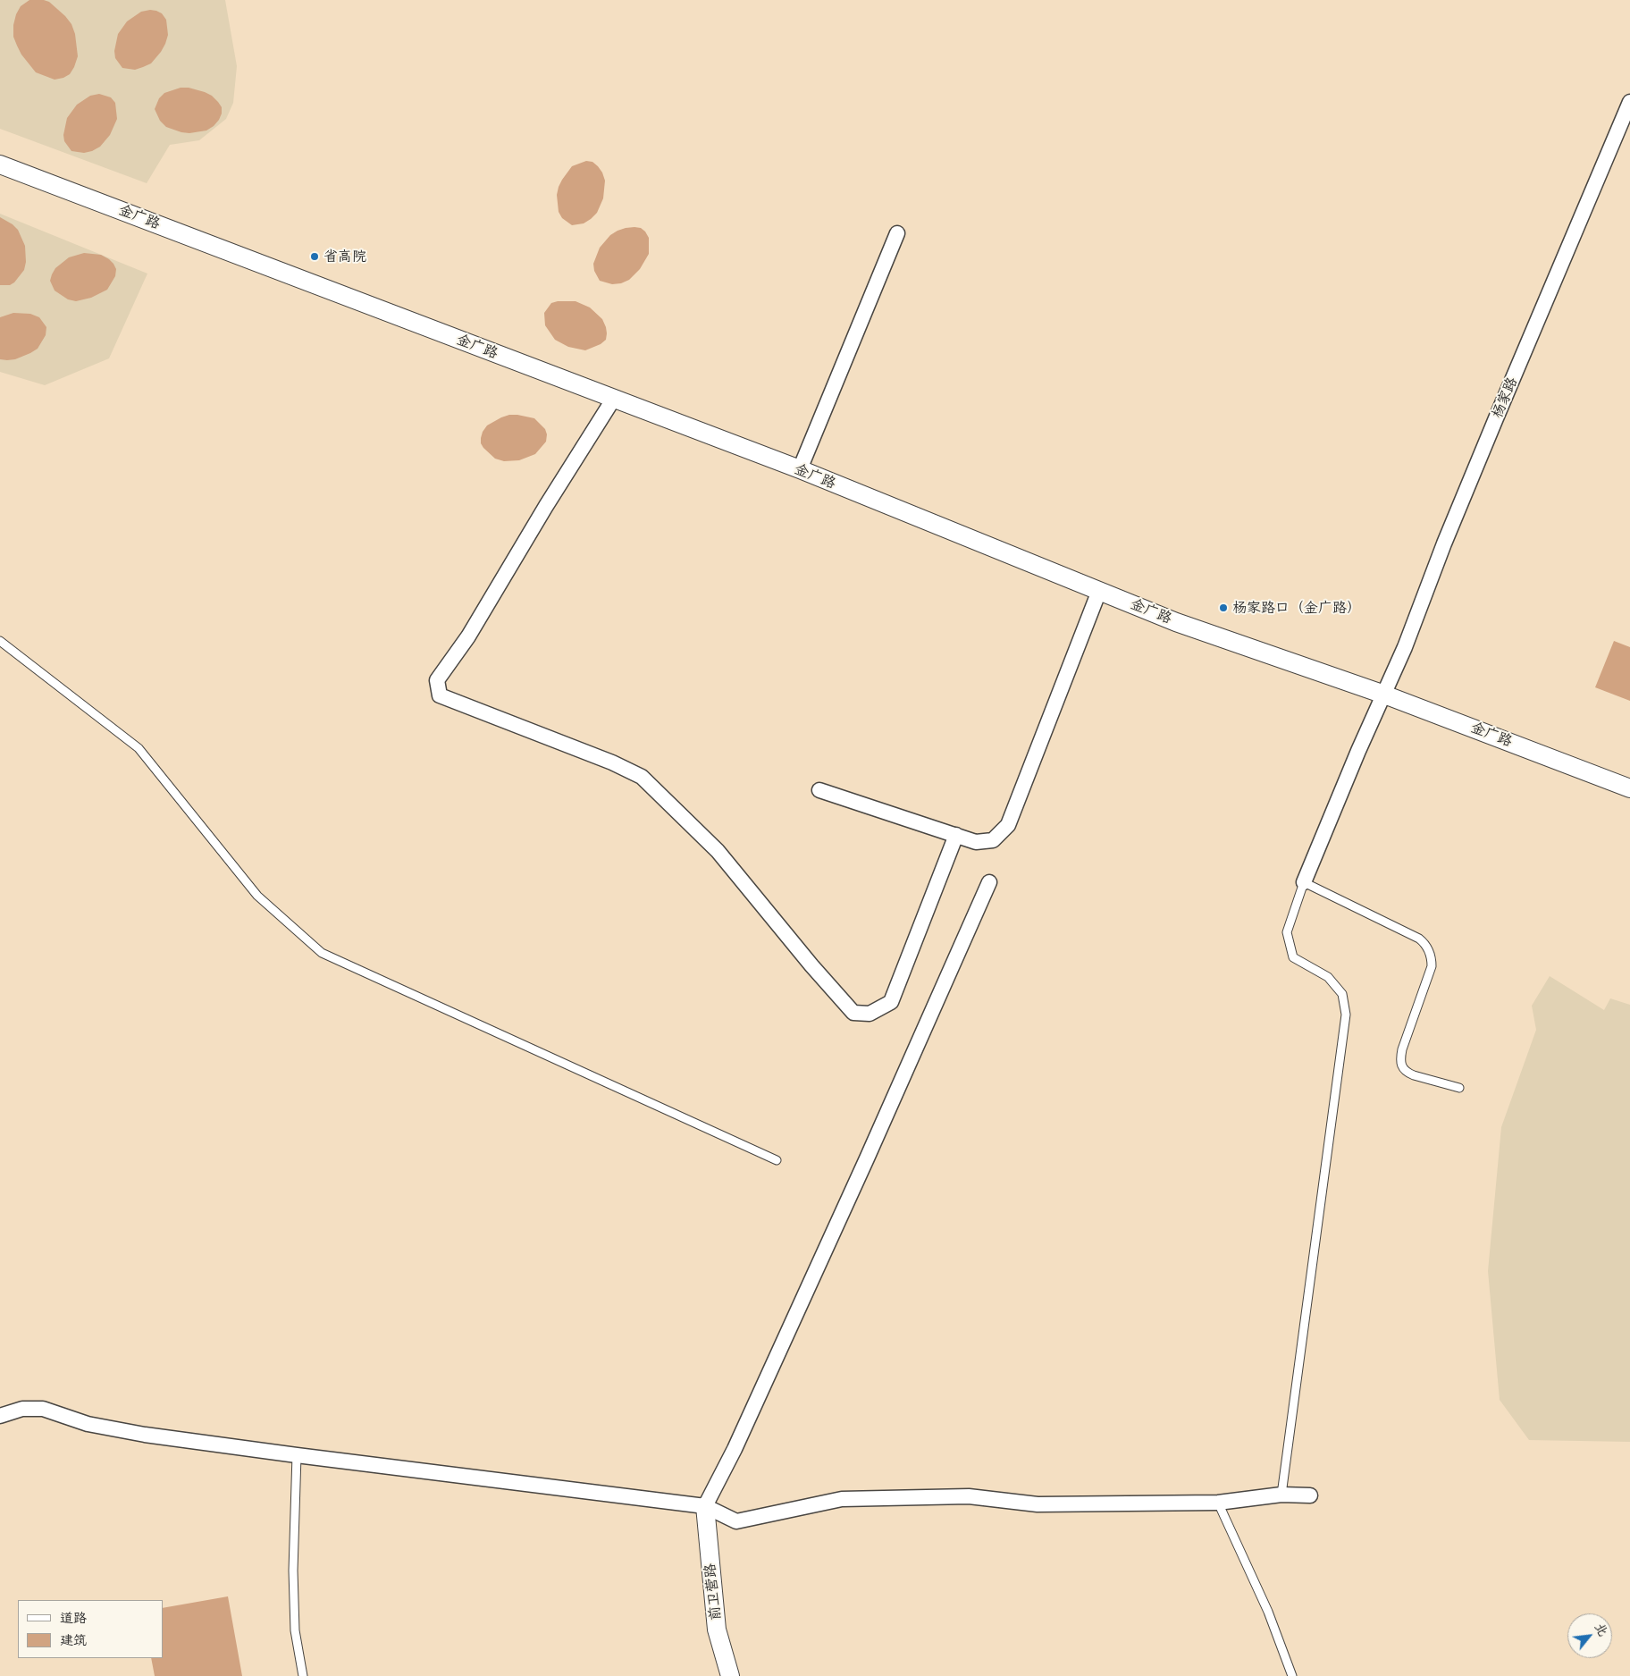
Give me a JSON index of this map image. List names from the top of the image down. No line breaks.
{"streets":{"street":["金广路","杨家路","前卫营路"]},"crossings":[["金广路","杨家路"]],"places":["省高院","杨家路口（金广路）"],"legend":["道路","建筑"],"north":"top right"}
